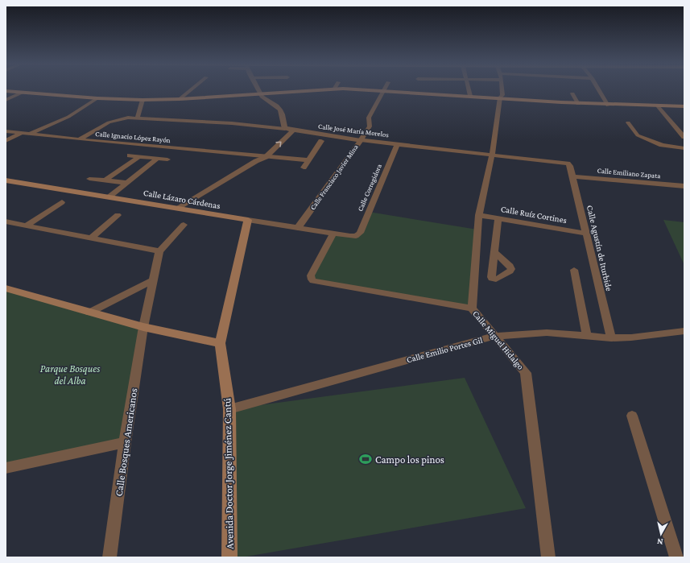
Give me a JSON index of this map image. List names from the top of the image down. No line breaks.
{"streets":{"main road":["Calle Lázaro Cárdenas","Avenida Doctor Jorge Jiménez Cantú"],"street":["Calle José María Morelos","Calle Ignacio López Rayón","Calle Emiliano Zapata","Calle Francisco Javier Mina","Calle Corregidora","Calle Ruíz Cortines","Calle Agustín de Iturbide","Calle Miguel Hidalgo","Calle Emilio Portes Gil","Calle Bosques Americanos"]},"crossings":[["Calle José María Morelos","Calle Ignacio López Rayón"],["Calle José María Morelos","Calle Francisco Javier Mina"],["Calle José María Morelos","Calle Corregidora"],["Calle José María Morelos","Calle Agustín de Iturbide"],["Calle José María Morelos","Calle Miguel Hidalgo"],["Calle Emiliano Zapata","Calle Agustín de Iturbide"],["Calle Francisco Javier Mina","Calle Lázaro Cárdenas"],["Calle Corregidora","Calle Lázaro Cárdenas"],["Calle Lázaro Cárdenas","Avenida Doctor Jorge Jiménez Cantú"],["Calle Ruíz Cortines","Calle Agustín de Iturbide"],["Calle Ruíz Cortines","Calle Miguel Hidalgo"],["Calle Agustín de Iturbide","Calle Emilio Portes Gil"],["Calle Miguel Hidalgo","Calle Emilio Portes Gil"],["Calle Emilio Portes Gil","Avenida Doctor Jorge Jiménez Cantú"]],"parks":["Parque Bosques del Alba"],"places":{"sports":["Campo los pinos"]},"north":"bottom"}
